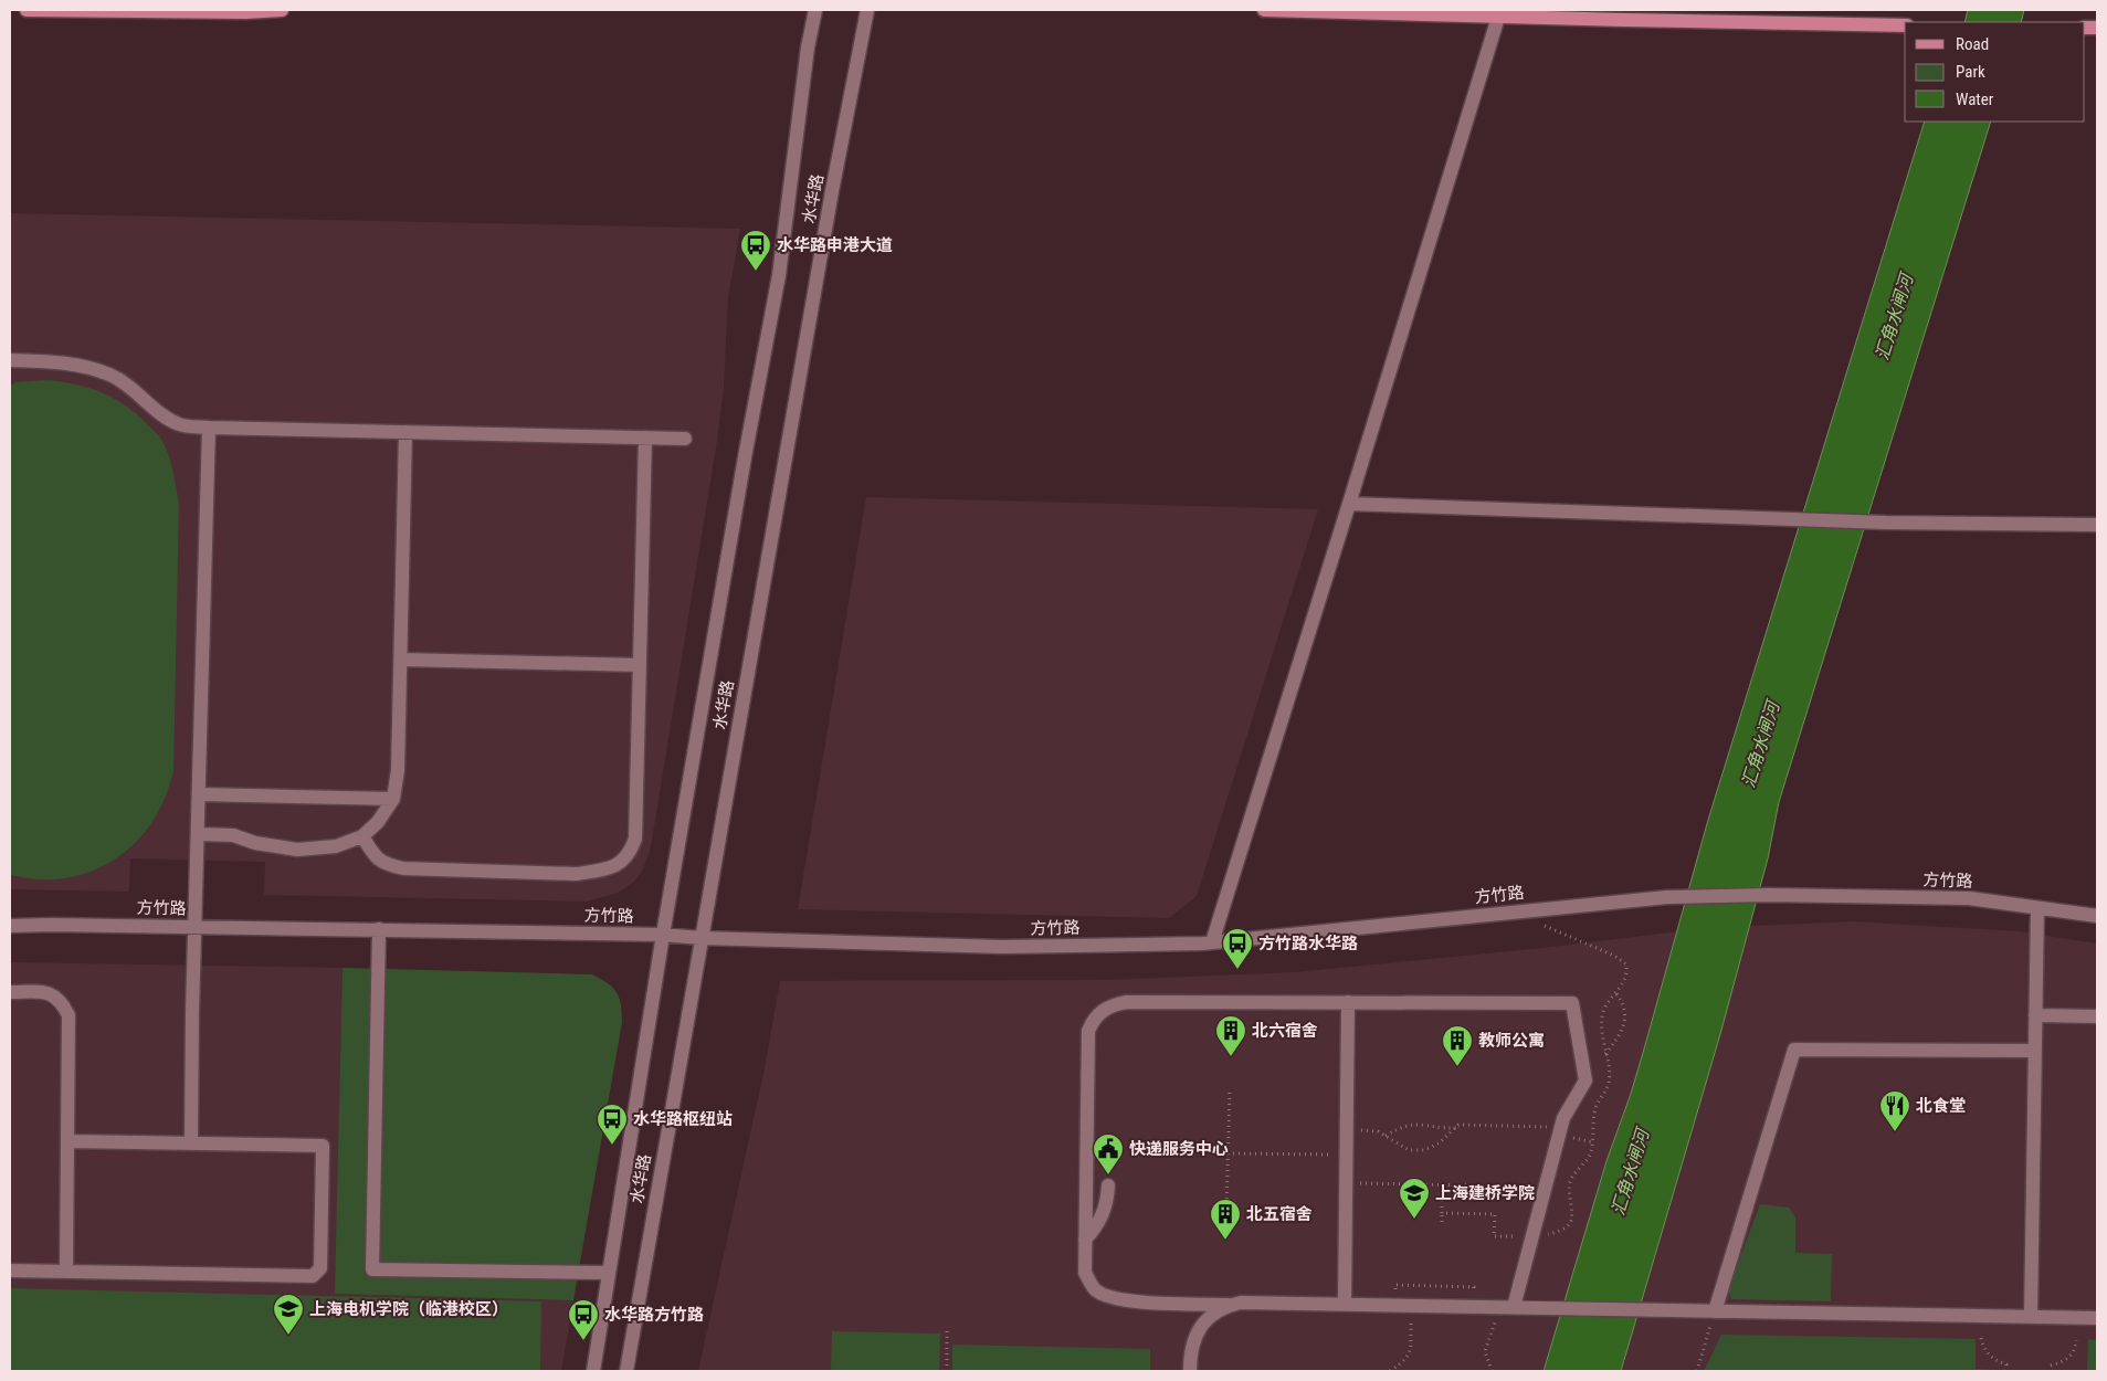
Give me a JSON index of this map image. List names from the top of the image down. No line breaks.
{"streets":{"street":["水华路","方竹路"]},"crossings":[["水华路","方竹路"]],"water":["汇角水闸河"],"places":{"bus stop":["水华路申港大道","方竹路水华路","水华路枢纽站","水华路方竹路"],"building":["北六宿舍","教师公寓","北五宿舍"],"restaurant":["北食堂"],"public building":["快递服务中心"],"school or university":["上海建桥学院","上海电机学院（临港校区）"]},"legend":["Road","Park","Water"]}
